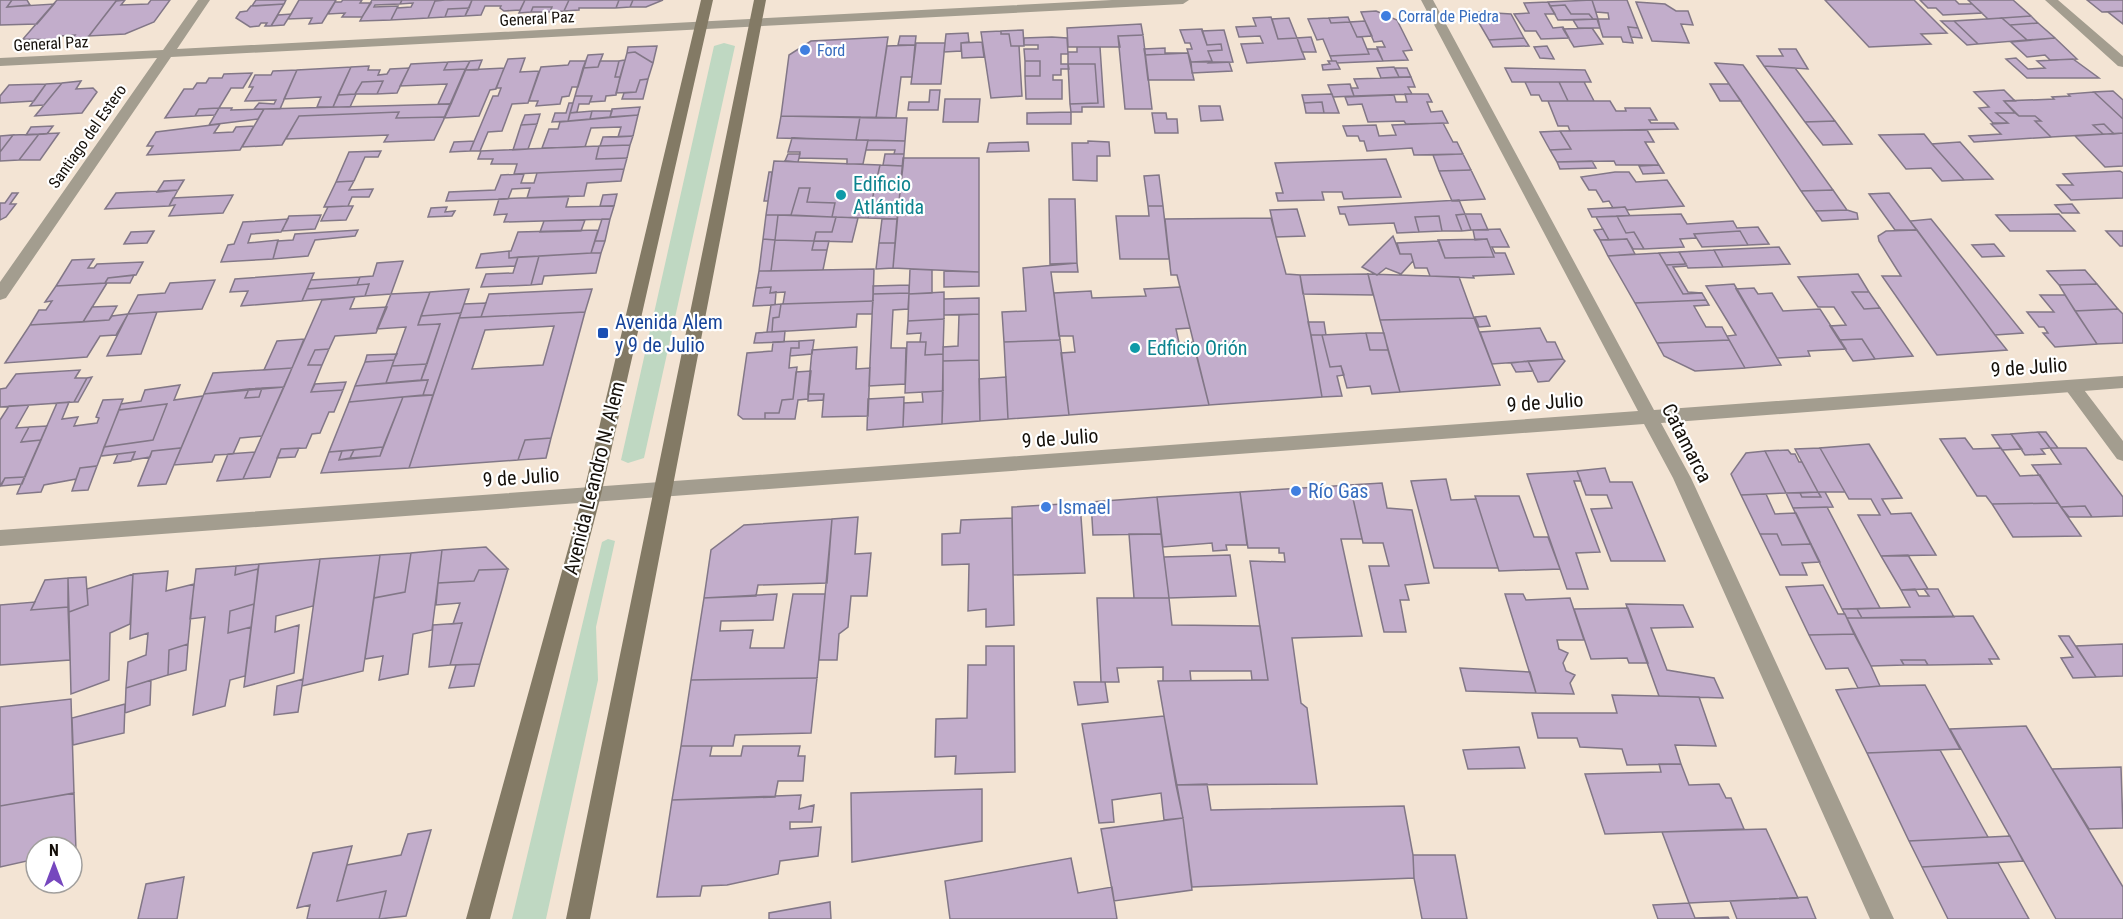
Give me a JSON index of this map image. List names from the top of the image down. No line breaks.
{"streets":{"street":["General Paz","Santiago del Estero","9 de Julio","Catamarca","Avenida Leandro N. Alem"]},"crossings":[["General Paz","Santiago del Estero"],["General Paz","Avenida Leandro N. Alem"],["9 de Julio","Catamarca"],["9 de Julio","Avenida Leandro N. Alem"]],"places":{"other":["Corral de Piedra","Ford","Edificio Atlántida","Edficio Orión","Río Gas","Ismael"],"transit":["Avenida Alem y 9 de Julio"]},"north":"top"}
